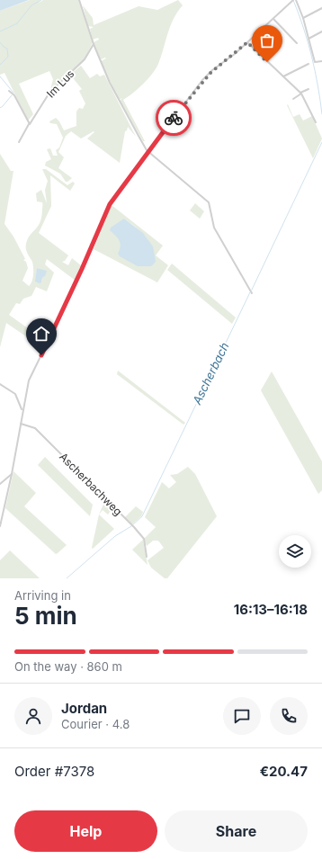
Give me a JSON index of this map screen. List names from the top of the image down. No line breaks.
{"streets":{"street":["Im Lus","Ascherbachweg"]},"water":["Ascherbach"],"page":{"heading":["5 min","Arriving in","16:13–16:18"],"panel":["Jordan","Courier · 4.8","Order #7378","€20.47"],"bar":"On the way · 860 m","buttons":["Help","Share"]}}
